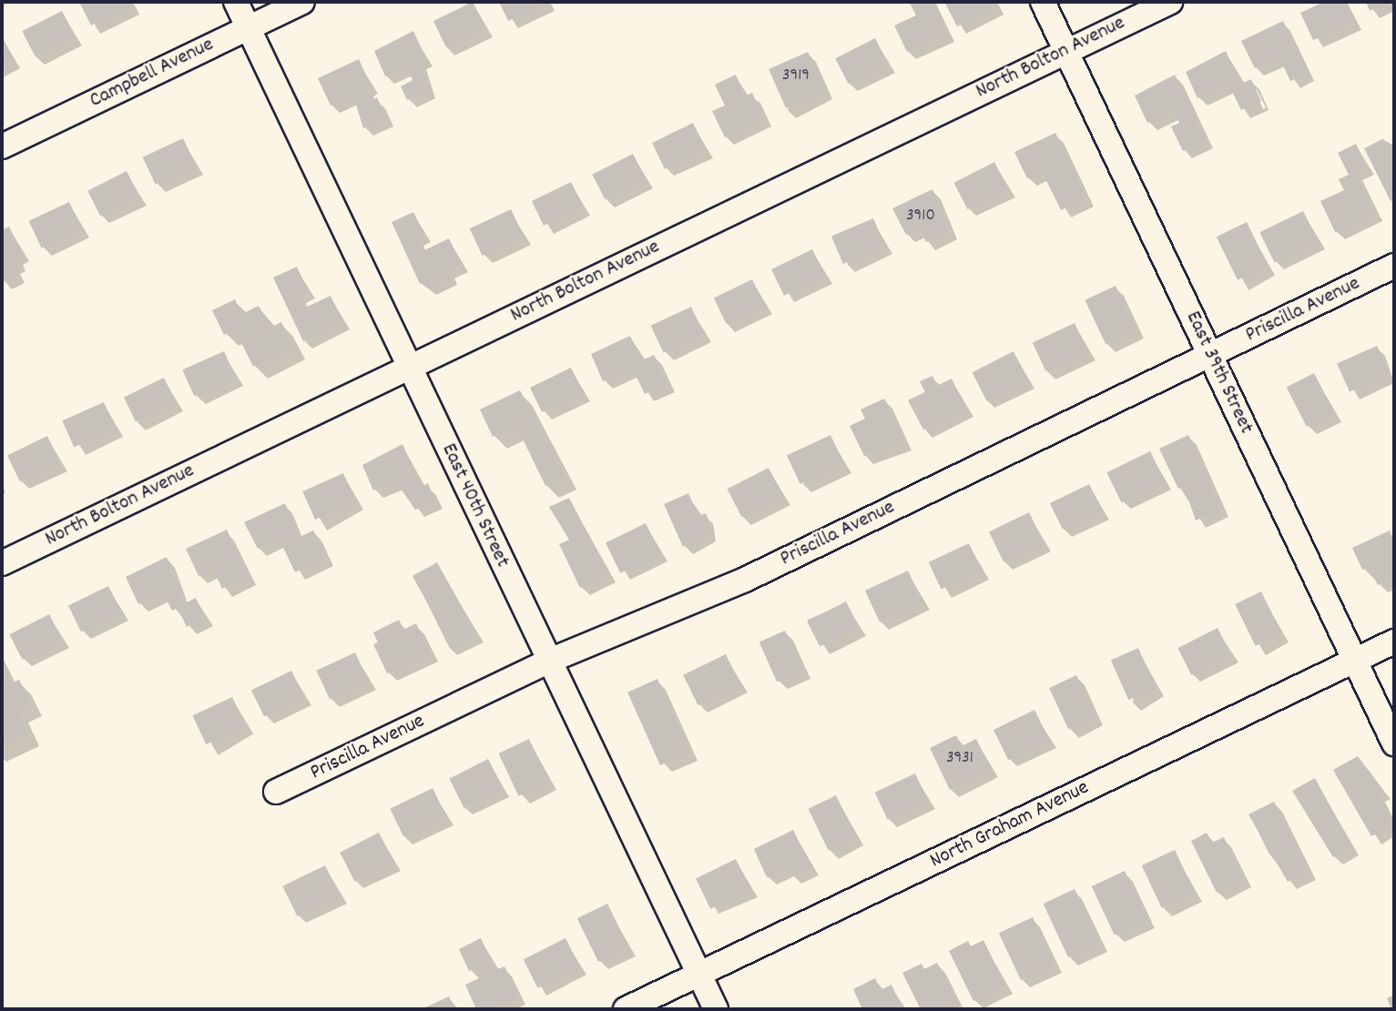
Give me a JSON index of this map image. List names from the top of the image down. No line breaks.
{"streets":{"street":["North Bolton Avenue","Campbell Avenue","Priscilla Avenue","East 39th Street","East 40th Street","North Graham Avenue"]},"crossings":[["North Bolton Avenue","East 39th Street"],["North Bolton Avenue","East 40th Street"],["Campbell Avenue","East 40th Street"],["Priscilla Avenue","East 39th Street"],["Priscilla Avenue","East 40th Street"],["East 39th Street","North Graham Avenue"],["East 40th Street","North Graham Avenue"]],"house_numbers":["3919","3910","3931"]}
